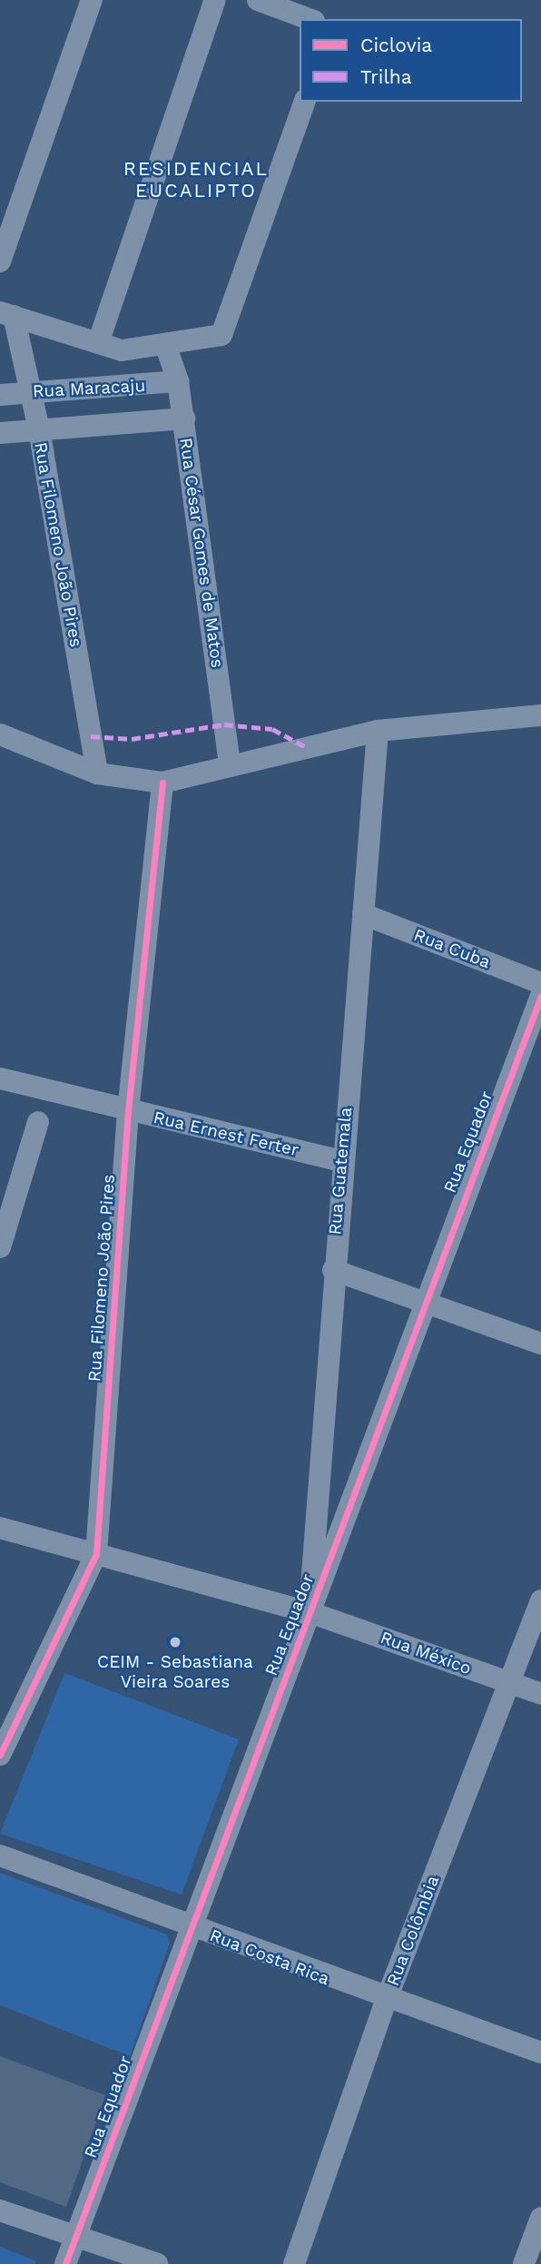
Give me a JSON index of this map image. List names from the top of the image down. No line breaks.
{"streets":{"street":["Rua Maracaju","Rua Filomeno João Pires","Rua César Gomes de Matos","Rua Cuba","Rua Ernest Ferter","Rua Equador","Rua Guatemala","Rua México","Rua Colômbia","Rua Costa Rica"]},"crossings":[["Rua Maracaju","Rua Filomeno João Pires"],["Rua Maracaju","Rua César Gomes de Matos"],["Rua Filomeno João Pires","Rua Ernest Ferter"],["Rua Filomeno João Pires","Rua México"],["Rua Cuba","Rua Guatemala"],["Rua Ernest Ferter","Rua Guatemala"],["Rua Equador","Rua Guatemala"],["Rua Equador","Rua México"],["Rua Equador","Rua Costa Rica"],["Rua Guatemala","Rua México"],["Rua México","Rua Colômbia"],["Rua Colômbia","Rua Costa Rica"]],"districts":["RESIDENCIAL EUCALIPTO"],"places":["CEIM - Sebastiana Vieira Soares"],"legend":["Ciclovia","Trilha"]}
